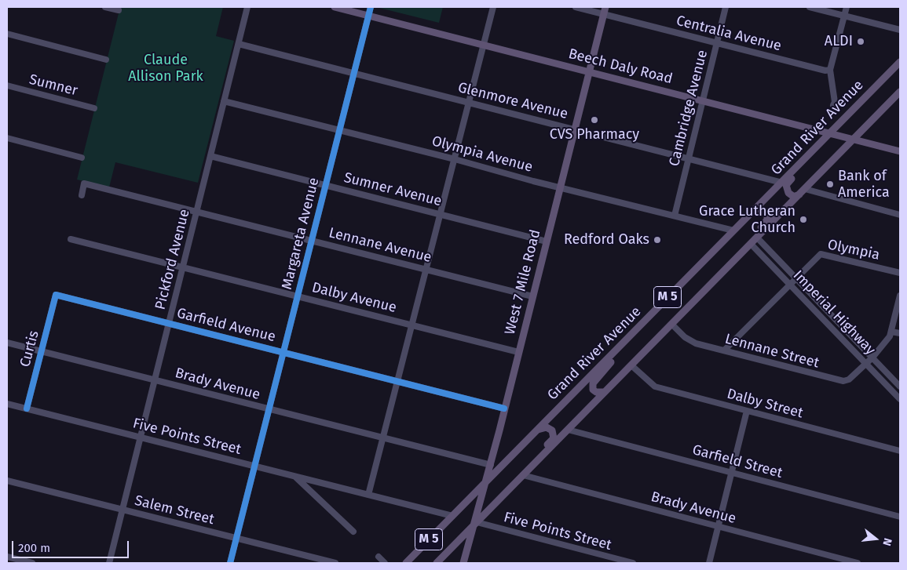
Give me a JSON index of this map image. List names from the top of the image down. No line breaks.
{"streets":{"main road":["Beech Daly Road","Grand River Avenue","West 7 Mile Road","M 5"],"street":["Centralia Avenue","Sumner","Glenmore Avenue","Cambridge Avenue","Olympia Avenue","Sumner Avenue","Margareta Avenue","Lennane Avenue","Olympia","Pickford Avenue","Dalby Avenue","Imperial Highway","Garfield Avenue","Curtis","Lennane Street","Brady Avenue","Dalby Street","Five Points Street","Garfield Street","Salem Street"]},"crossings":[["Centralia Avenue","Cambridge Avenue"],["Centralia Avenue","West 7 Mile Road"],["Beech Daly Road","Cambridge Avenue"],["Beech Daly Road","Grand River Avenue"],["Beech Daly Road","Margareta Avenue"],["Beech Daly Road","West 7 Mile Road"],["Beech Daly Road","M 5"],["Glenmore Avenue","Cambridge Avenue"],["Glenmore Avenue","Grand River Avenue"],["Glenmore Avenue","Margareta Avenue"],["Glenmore Avenue","Pickford Avenue"],["Glenmore Avenue","West 7 Mile Road"],["Cambridge Avenue","Olympia Avenue"],["Grand River Avenue","Olympia Avenue"],["Grand River Avenue","West 7 Mile Road"],["Grand River Avenue","Five Points Street"],["Olympia Avenue","Margareta Avenue"],["Olympia Avenue","Pickford Avenue"],["Olympia Avenue","West 7 Mile Road"],["Sumner Avenue","Margareta Avenue"],["Sumner Avenue","Pickford Avenue"],["Sumner Avenue","West 7 Mile Road"],["Margareta Avenue","Lennane Avenue"],["Margareta Avenue","Dalby Avenue"],["Margareta Avenue","Garfield Avenue"],["Margareta Avenue","Brady Avenue"],["Margareta Avenue","Five Points Street"],["Margareta Avenue","Salem Street"],["Lennane Avenue","Pickford Avenue"],["Lennane Avenue","West 7 Mile Road"],["Olympia","Imperial Highway"],["Olympia","Lennane Street"],["Pickford Avenue","Dalby Avenue"],["Pickford Avenue","Garfield Avenue"],["Pickford Avenue","Brady Avenue"],["Pickford Avenue","Five Points Street"],["Pickford Avenue","Salem Street"],["West 7 Mile Road","M 5"],["West 7 Mile Road","Dalby Avenue"],["West 7 Mile Road","Garfield Avenue"],["West 7 Mile Road","Brady Avenue"],["West 7 Mile Road","Five Points Street"],["M 5","Imperial Highway"],["M 5","Lennane Street"],["M 5","Brady Avenue"],["M 5","Dalby Street"],["M 5","Five Points Street"],["M 5","Garfield Street"],["Imperial Highway","Lennane Street"],["Garfield Avenue","Curtis"],["Curtis","Brady Avenue"],["Curtis","Five Points Street"]],"parks":["Claude Allison Park"],"places":["ALDI","CVS Pharmacy","Bank of America","Grace Lutheran Church","Redford Oaks"],"scale_bar":"200 m","north":"right"}
